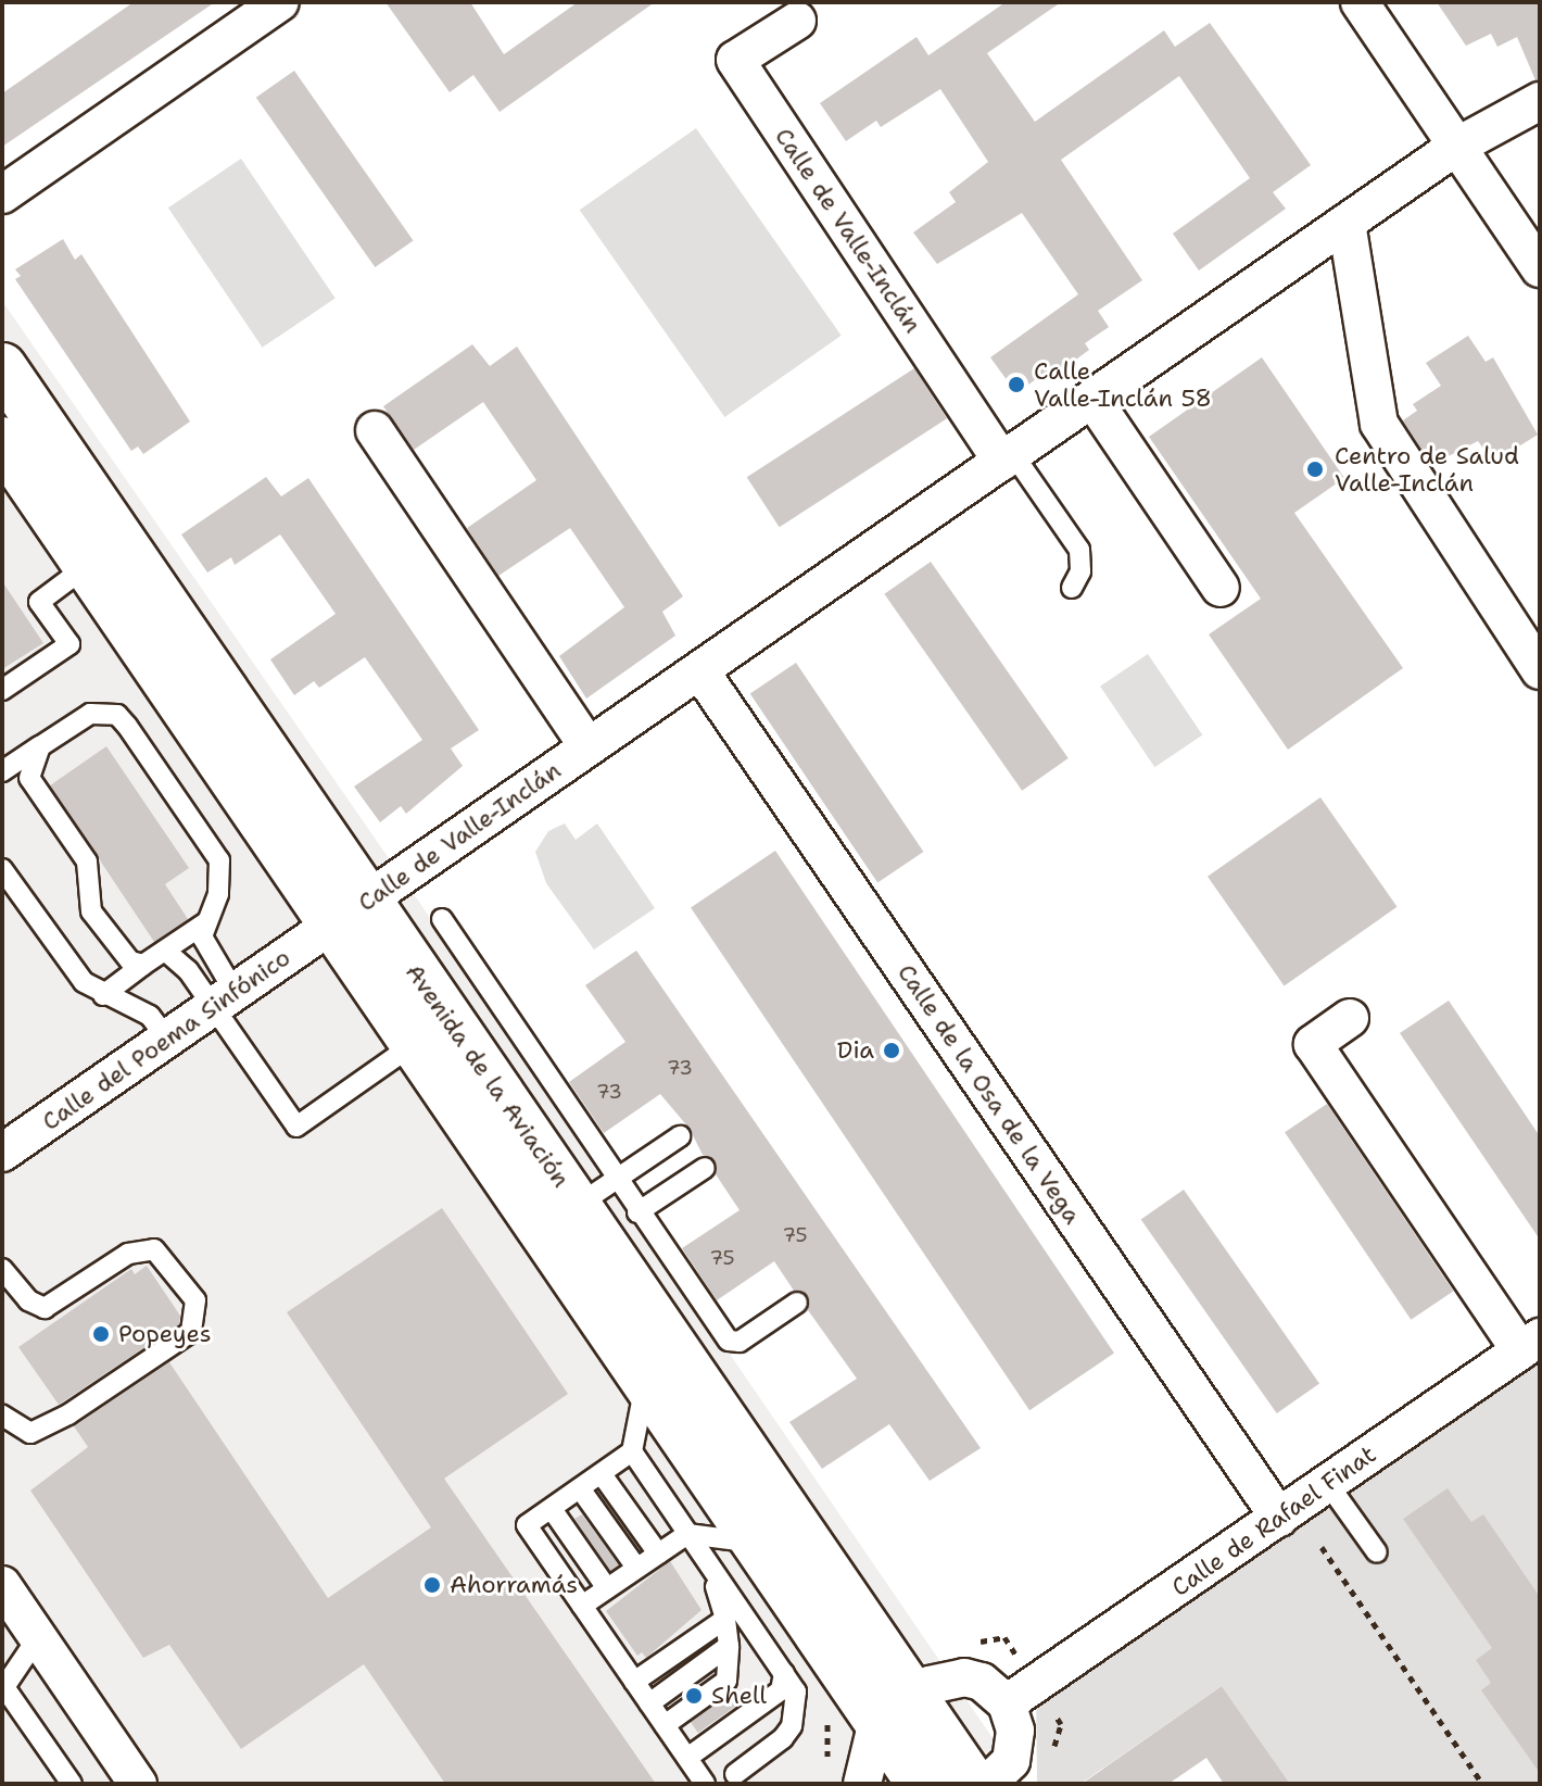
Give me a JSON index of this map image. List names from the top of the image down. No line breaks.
{"streets":{"main road":["Avenida de la Aviación"],"street":["Calle de Valle-Inclán","Calle del Poema Sinfónico","Calle de la Osa de la Vega","Calle de Rafael Finat"]},"crossings":[["Calle de Valle-Inclán","Calle del Poema Sinfónico"],["Calle de Valle-Inclán","Avenida de la Aviación"],["Calle de Valle-Inclán","Calle de la Osa de la Vega"],["Calle del Poema Sinfónico","Avenida de la Aviación"],["Calle de la Osa de la Vega","Calle de Rafael Finat"]],"places":["Calle Valle-Inclán 58","Centro de Salud Valle-Inclán","Dia","Popeyes","Ahorramás","Shell"],"house_numbers":["73","73","75","75"]}
